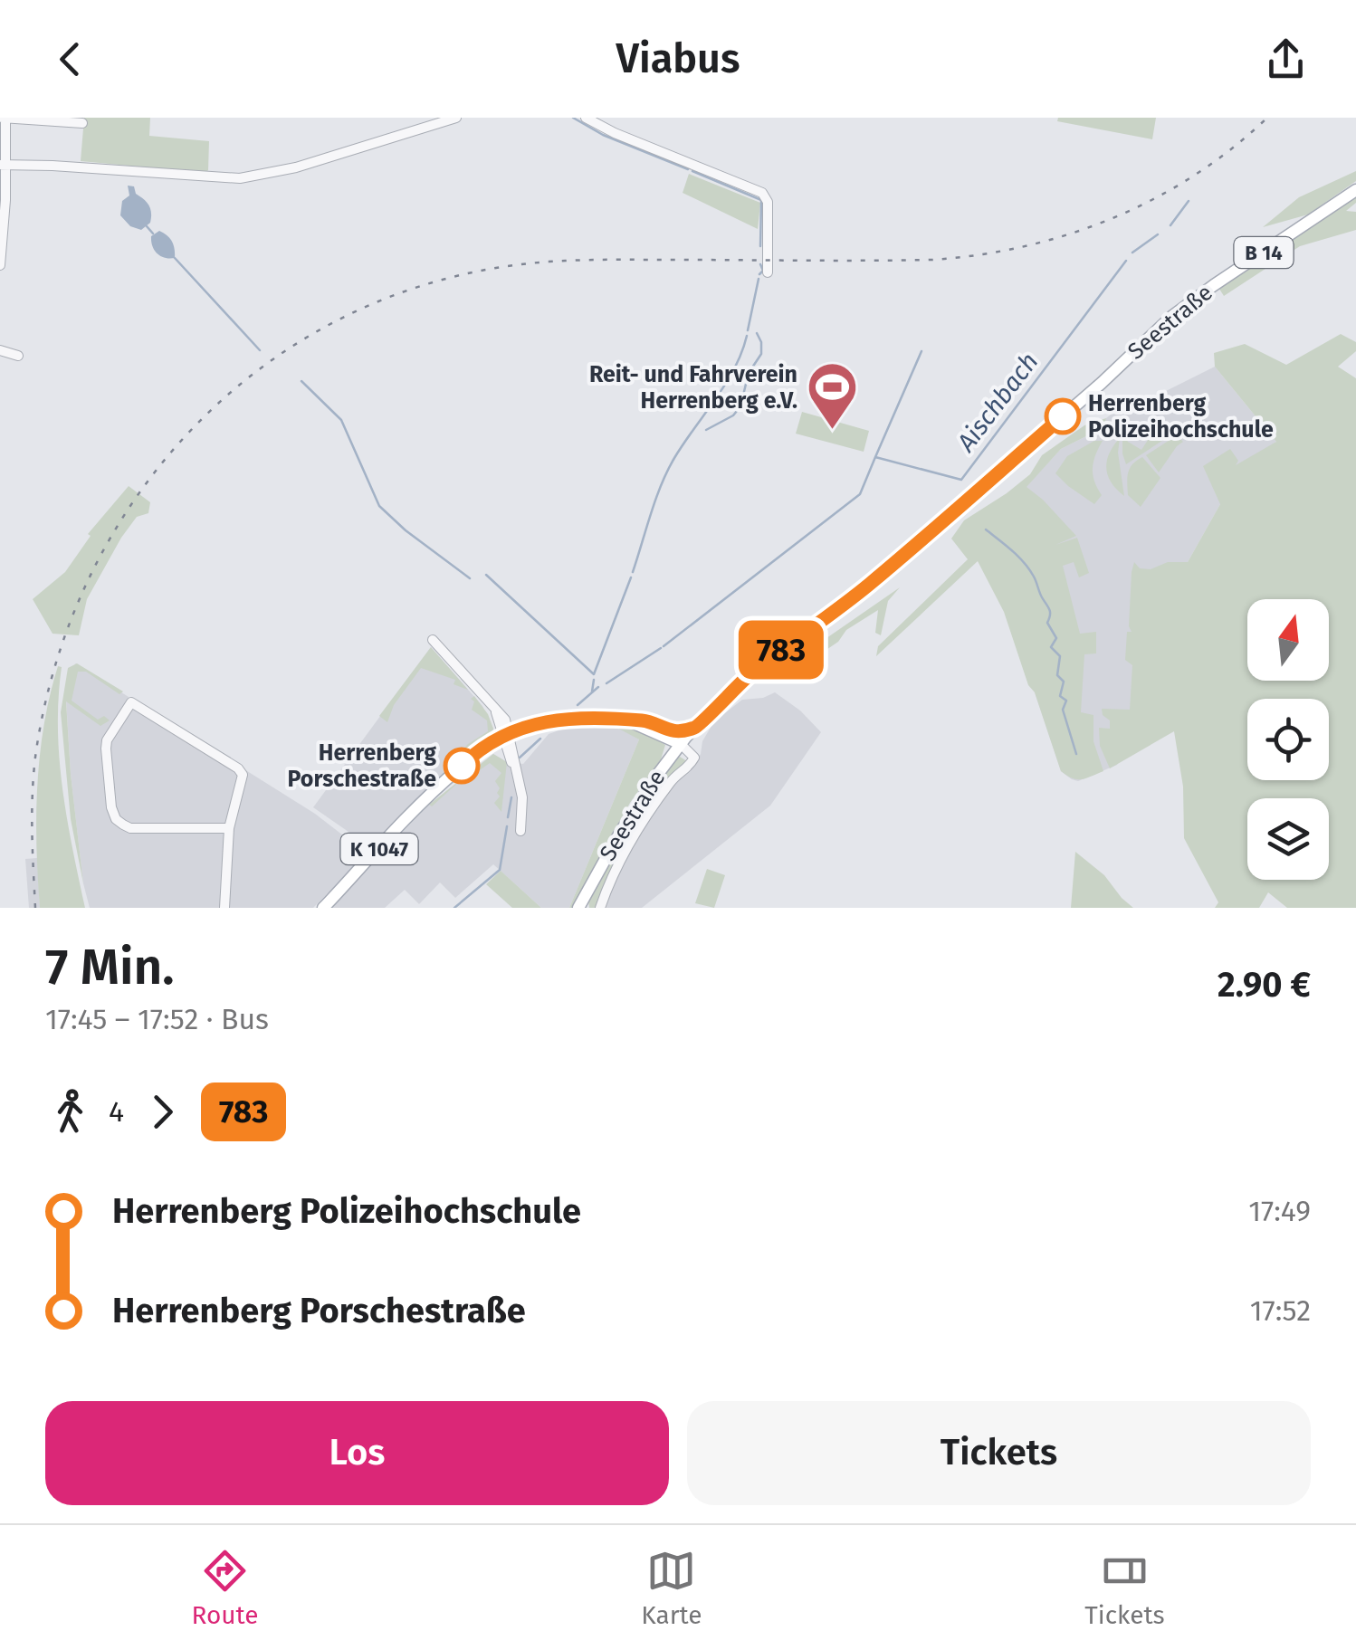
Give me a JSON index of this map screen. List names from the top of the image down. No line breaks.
{"streets":{"main road":["B 14","Seestraße","K 1047"]},"crossings":[["Seestraße","K 1047"]],"water":["Aischbach"],"places":{"other":["Herrenberg Polizeihochschule","Herrenberg Porschestraße"],"sports":["Reit- und Fahrverein Herrenberg e.V."]},"lines":["bus line 783"],"north":"top","page":{"header":"Viabus","on_map":"783","heading":["7 Min.","17:45 – 17:52 · Bus","2.90 €"],"legs":["4","783"],"list":[{"name":"Herrenberg Polizeihochschule","value":"17:49"},{"name":"Herrenberg Porschestraße","value":"17:52"}],"buttons":["Los","Tickets"],"tabs":["Route","Karte","Tickets"]}}
